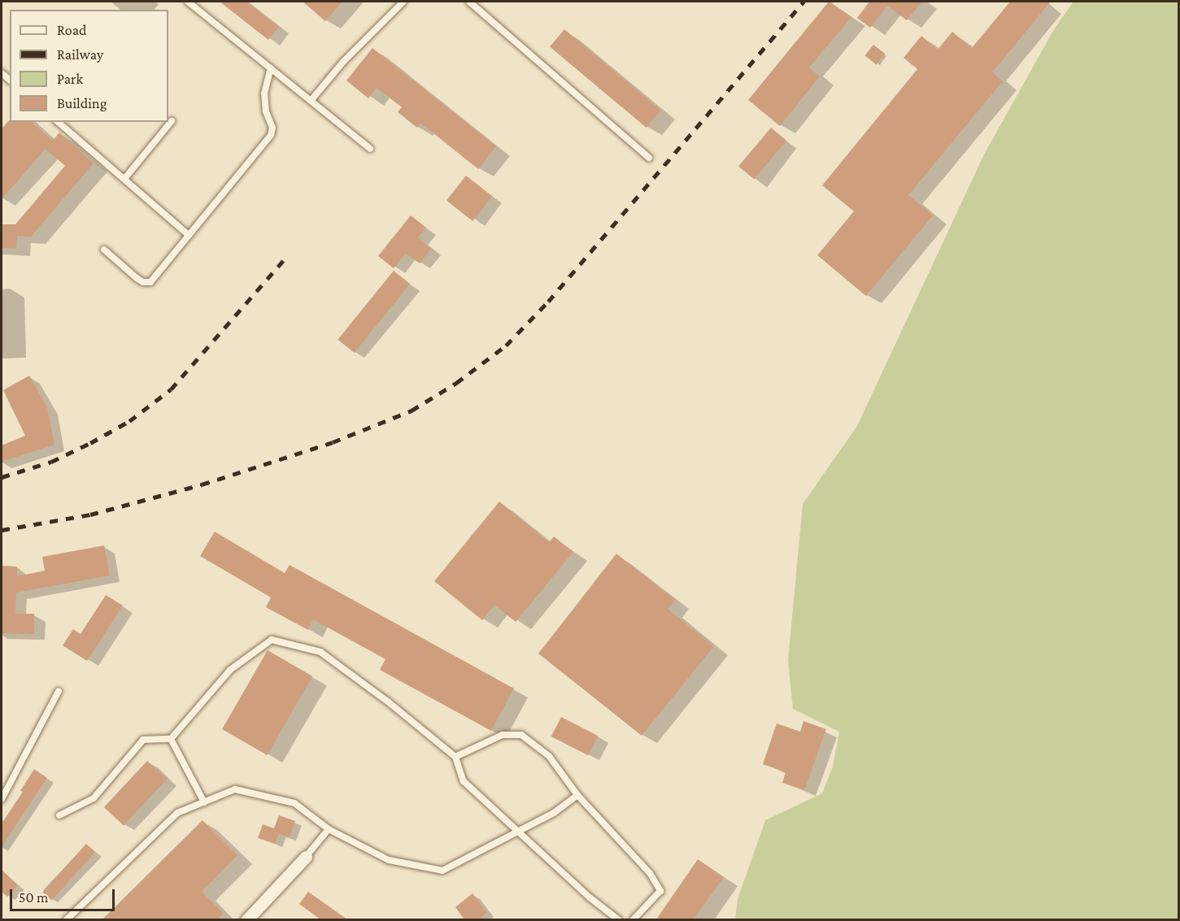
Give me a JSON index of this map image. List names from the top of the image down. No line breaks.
{"legend":["Road","Railway","Park","Building"],"scale_bar":"50 m"}
